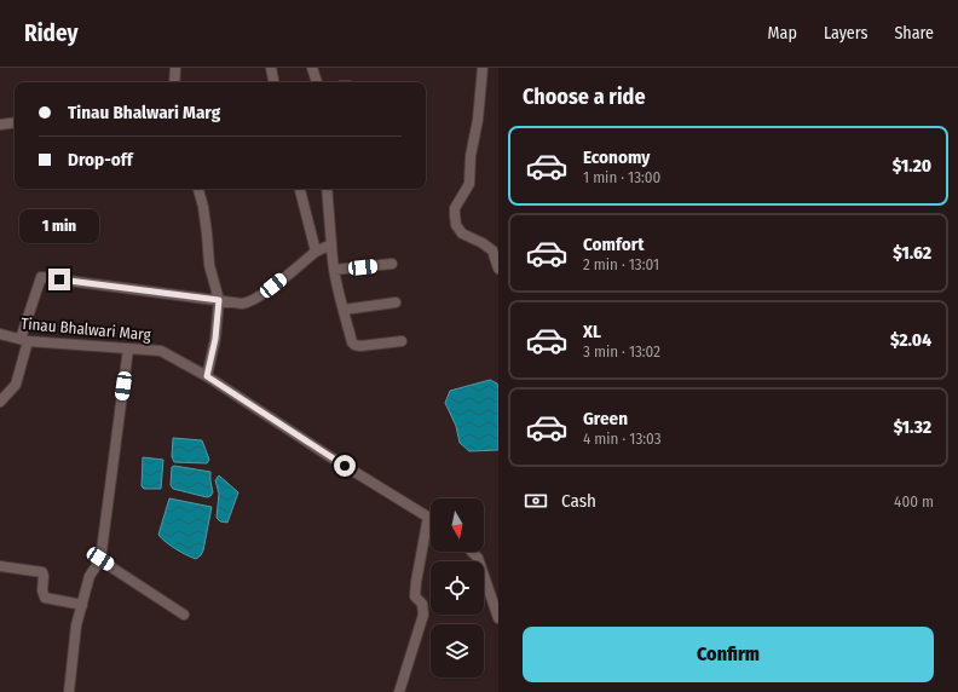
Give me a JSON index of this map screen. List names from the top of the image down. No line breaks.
{"streets":{"street":["Tinau Bhalwari Marg"]},"north":"bottom","page":{"header":"Ridey","nav":["Map","Layers","Share"],"heading":"Choose a ride","banner":["Tinau Bhalwari Marg","Drop-off"],"list":[{"name":"Economy","note":"1 min · 13:00","value":"$1.20"},{"name":"Comfort","note":"2 min · 13:01","value":"$1.62"},{"name":"XL","note":"3 min · 13:02","value":"$2.04"},{"name":"Green","note":"4 min · 13:03","value":"$1.32"}],"bubble":"1 min","pay":["Cash","400 m"],"buttons":"Confirm"}}
